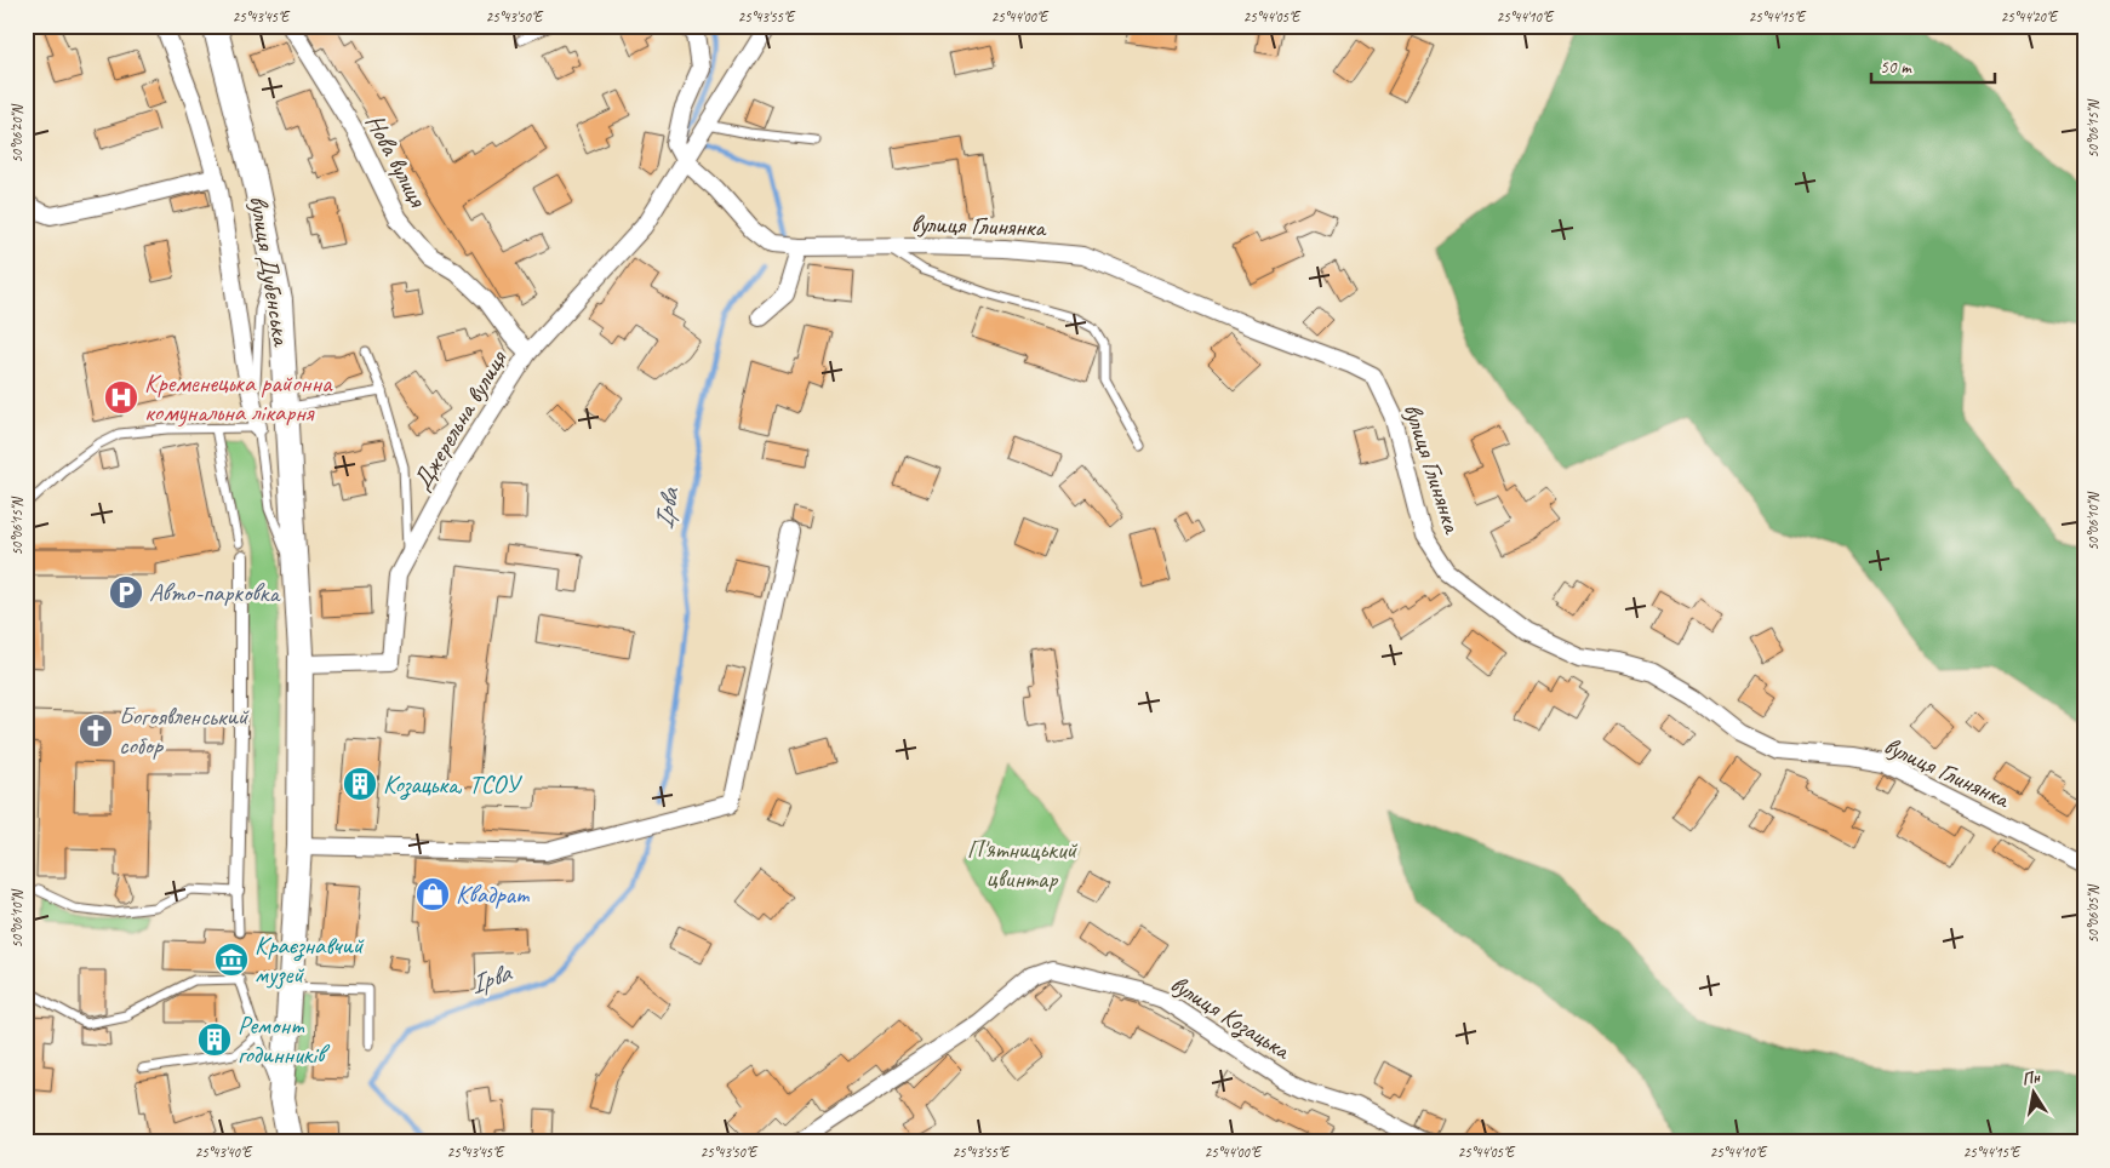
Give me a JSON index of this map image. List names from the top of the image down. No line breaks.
{"streets":{"main road":["вулиця Дубенська"],"street":["Нова вулиця","вулиця Глинянка","Джерельна вулиця","вулиця Козацька"]},"crossings":[["Нова вулиця","Джерельна вулиця"],["вулиця Глинянка","Джерельна вулиця"],["вулиця Дубенська","Джерельна вулиця"]],"water":["Ірва"],"parks":["П'ятницький цвинтар"],"places":{"hospital":["Кременецька районна комунальна лікарня"],"parking":["Авто-парковка"],"church":["Богоявленський собор"],"building":["Козацька, ТСОУ","Ремонт годинників"],"shop":["Квадрат"],"museum":["Краєзнавчий музей"]},"scale_bar":"50 m","north":"top","coordinates":["25°43'45\"E","25°43'50\"E","25°43'55\"E","25°44'00\"E","25°44'05\"E","25°44'10\"E","25°44'15\"E","25°44'20\"E","50°06'15\"N","50°06'20\"N","50°06'10\"N","50°06'05\"N","25°43'40\"E"]}
